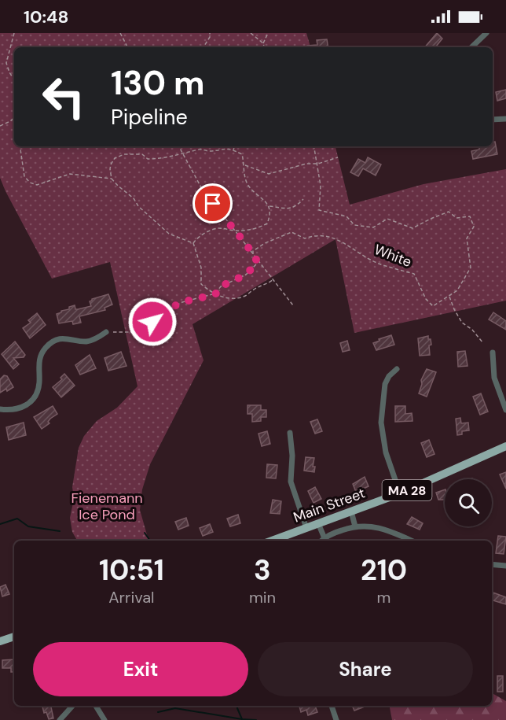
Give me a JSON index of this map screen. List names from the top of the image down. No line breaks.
{"streets":{"main road":["MA 28","Main Street"],"path":["White"]},"parks":["Fienemann Ice Pond"],"page":{"status":"10:48","turn":["130 m","Pipeline"],"eta":["10:51","Arrival","3","min","210","m"],"buttons":["Exit","Share"]}}
